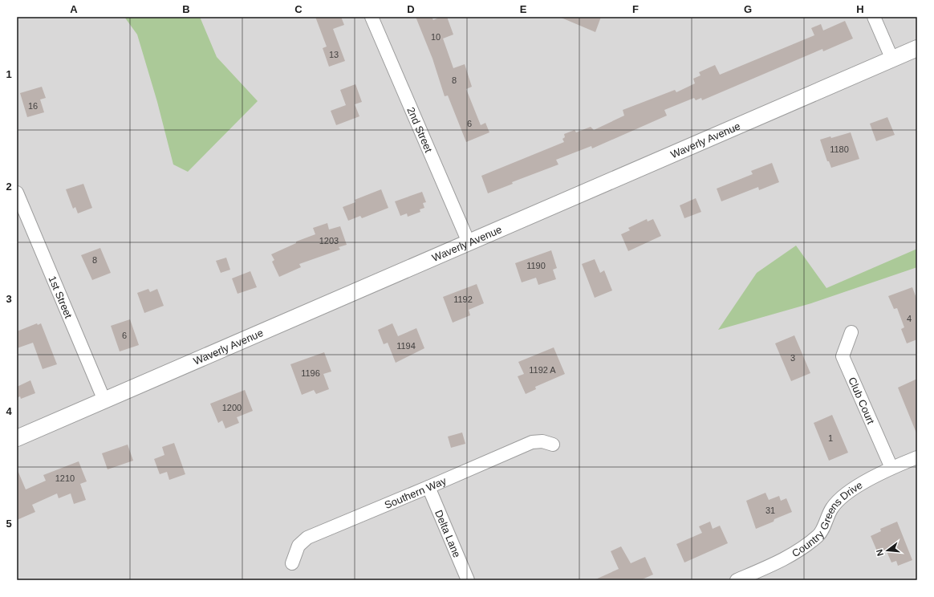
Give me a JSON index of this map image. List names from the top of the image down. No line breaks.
{"streets":{"street":["2nd Street","Waverly Avenue","1st Street","Club Court","Southern Way","Country Greens Drive","Delta Lane"]},"crossings":[["2nd Street","Waverly Avenue"],["Waverly Avenue","1st Street"],["Club Court","Country Greens Drive"],["Southern Way","Delta Lane"]],"house_numbers":["10","13","8","16","6","1180","1203","8","1190","1192","4","6","1194","3","1192 A","1196","1200","1","1210","31"],"north":"left","grid":{"columns":["A","B","C","D","E","F","G","H"],"rows":["1","2","3","4","5"]}}
